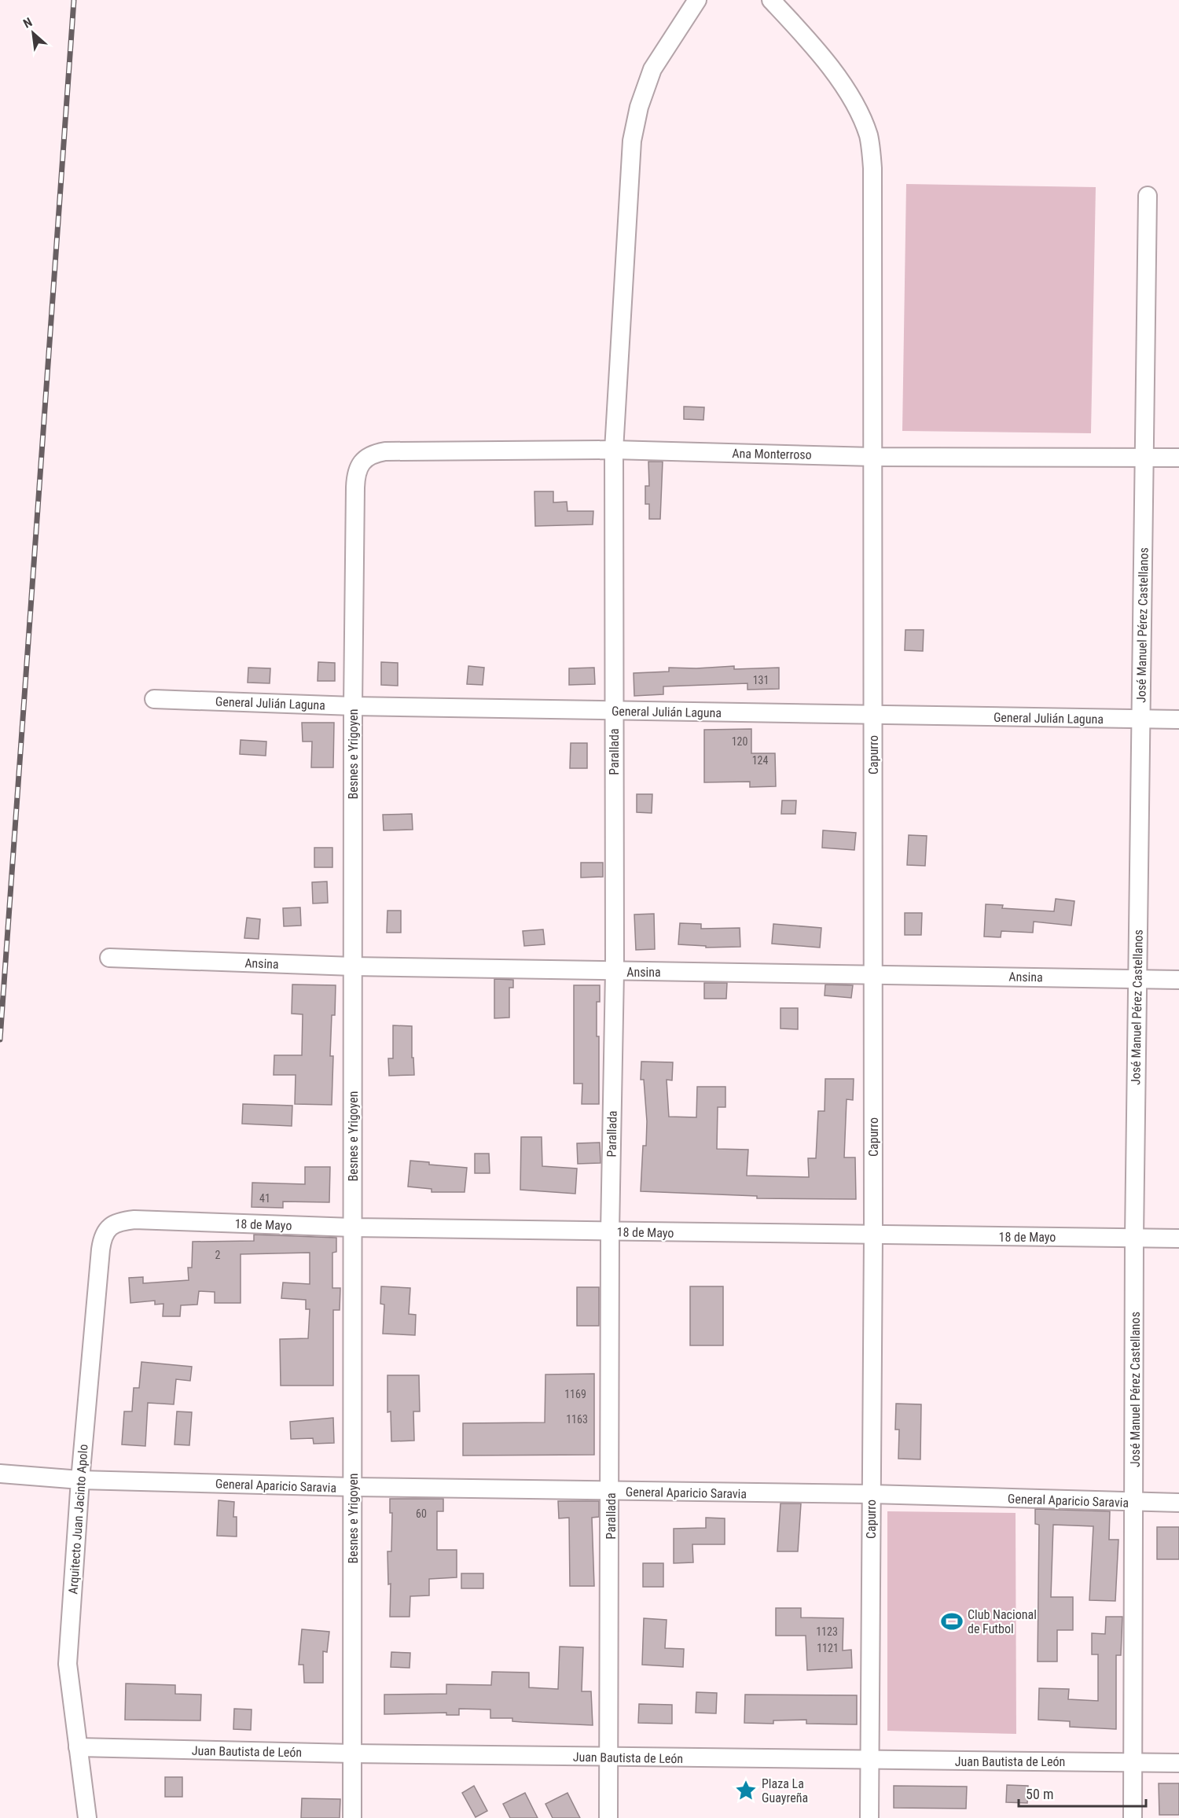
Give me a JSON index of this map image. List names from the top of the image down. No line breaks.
{"streets":{"street":["Ana Monterroso","José Manuel Pérez Castellanos","General Julián Laguna","Parallada","Besnes e Yrigoyen","Capurro","Ansina","18 de Mayo","General Aparicio Saravia","Arquitecto Juan Jacinto Apolo","Juan Bautista de León"]},"crossings":[["Ana Monterroso","José Manuel Pérez Castellanos"],["Ana Monterroso","Parallada"],["Ana Monterroso","Besnes e Yrigoyen"],["Ana Monterroso","Capurro"],["José Manuel Pérez Castellanos","General Julián Laguna"],["José Manuel Pérez Castellanos","Ansina"],["José Manuel Pérez Castellanos","18 de Mayo"],["José Manuel Pérez Castellanos","General Aparicio Saravia"],["José Manuel Pérez Castellanos","Juan Bautista de León"],["General Julián Laguna","Parallada"],["General Julián Laguna","Besnes e Yrigoyen"],["General Julián Laguna","Capurro"],["Parallada","Ansina"],["Parallada","18 de Mayo"],["Parallada","General Aparicio Saravia"],["Parallada","Juan Bautista de León"],["Besnes e Yrigoyen","Ansina"],["Besnes e Yrigoyen","18 de Mayo"],["Besnes e Yrigoyen","General Aparicio Saravia"],["Besnes e Yrigoyen","Juan Bautista de León"],["Capurro","Ansina"],["Capurro","18 de Mayo"],["Capurro","General Aparicio Saravia"],["Capurro","Juan Bautista de León"],["18 de Mayo","Arquitecto Juan Jacinto Apolo"],["General Aparicio Saravia","Arquitecto Juan Jacinto Apolo"],["Arquitecto Juan Jacinto Apolo","Juan Bautista de León"]],"places":{"sports":["Club Nacional de Futbol"],"place":["Plaza La Guayreña"]},"house_numbers":["131","120","124","41","2","1169","1163","60","1123","1121"],"scale_bar":"50 m","north":"top left"}
